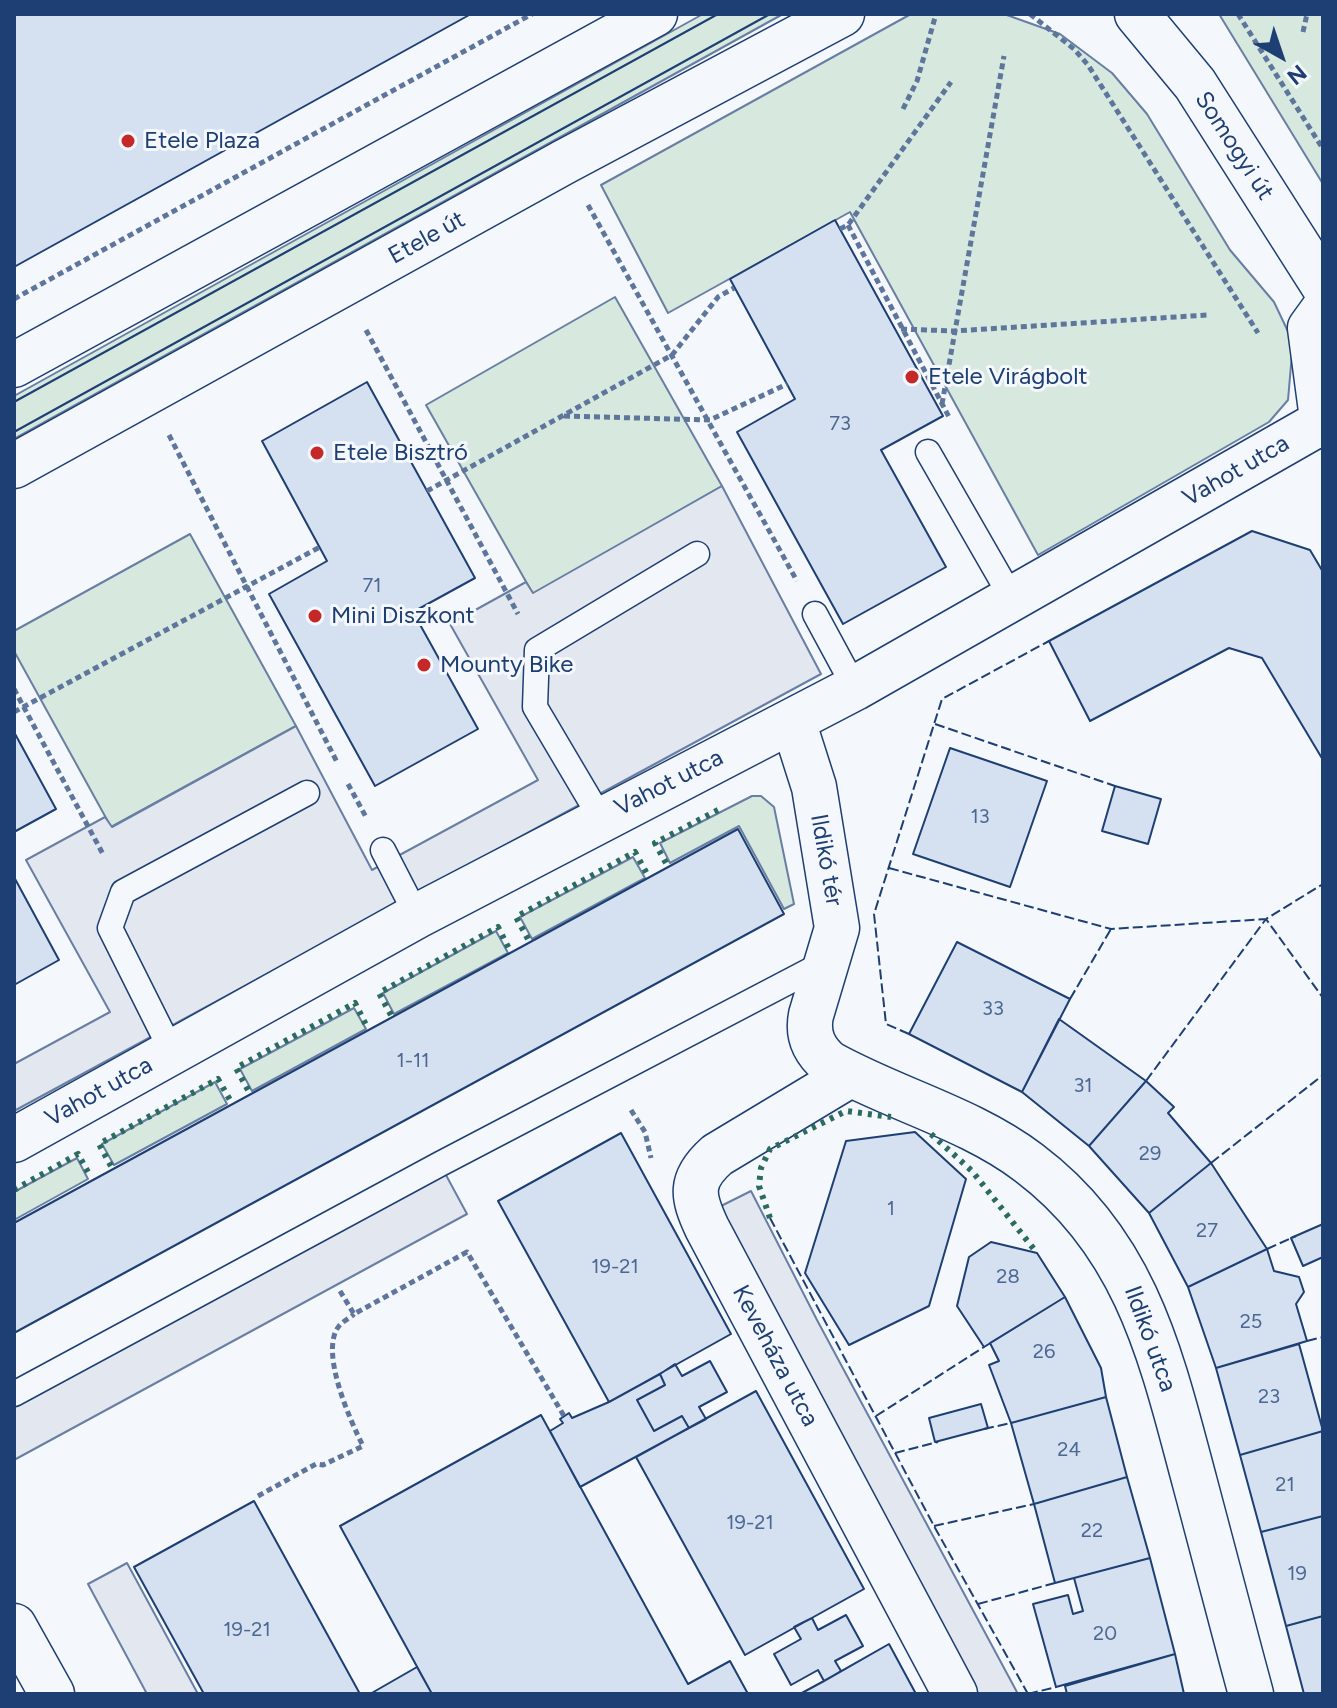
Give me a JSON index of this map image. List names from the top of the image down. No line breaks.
{"streets":{"street":["Somogyi út","Etele út","Vahot utca","Ildikó tér","Ildikó utca","Keveháza utca"]},"crossings":[["Vahot utca","Ildikó tér"],["Ildikó tér","Ildikó utca"],["Ildikó tér","Keveháza utca"],["Ildikó utca","Keveháza utca"]],"places":["Etele Plaza","Etele Virágbolt","Etele Bisztró","Mini Diszkont","Mounty Bike"],"house_numbers":["73","71","13","33","1-11","31","29","1","27","19-21","28","25","26","23","24","21","19-21","22","19","19-21","20"],"north":"bottom right"}
